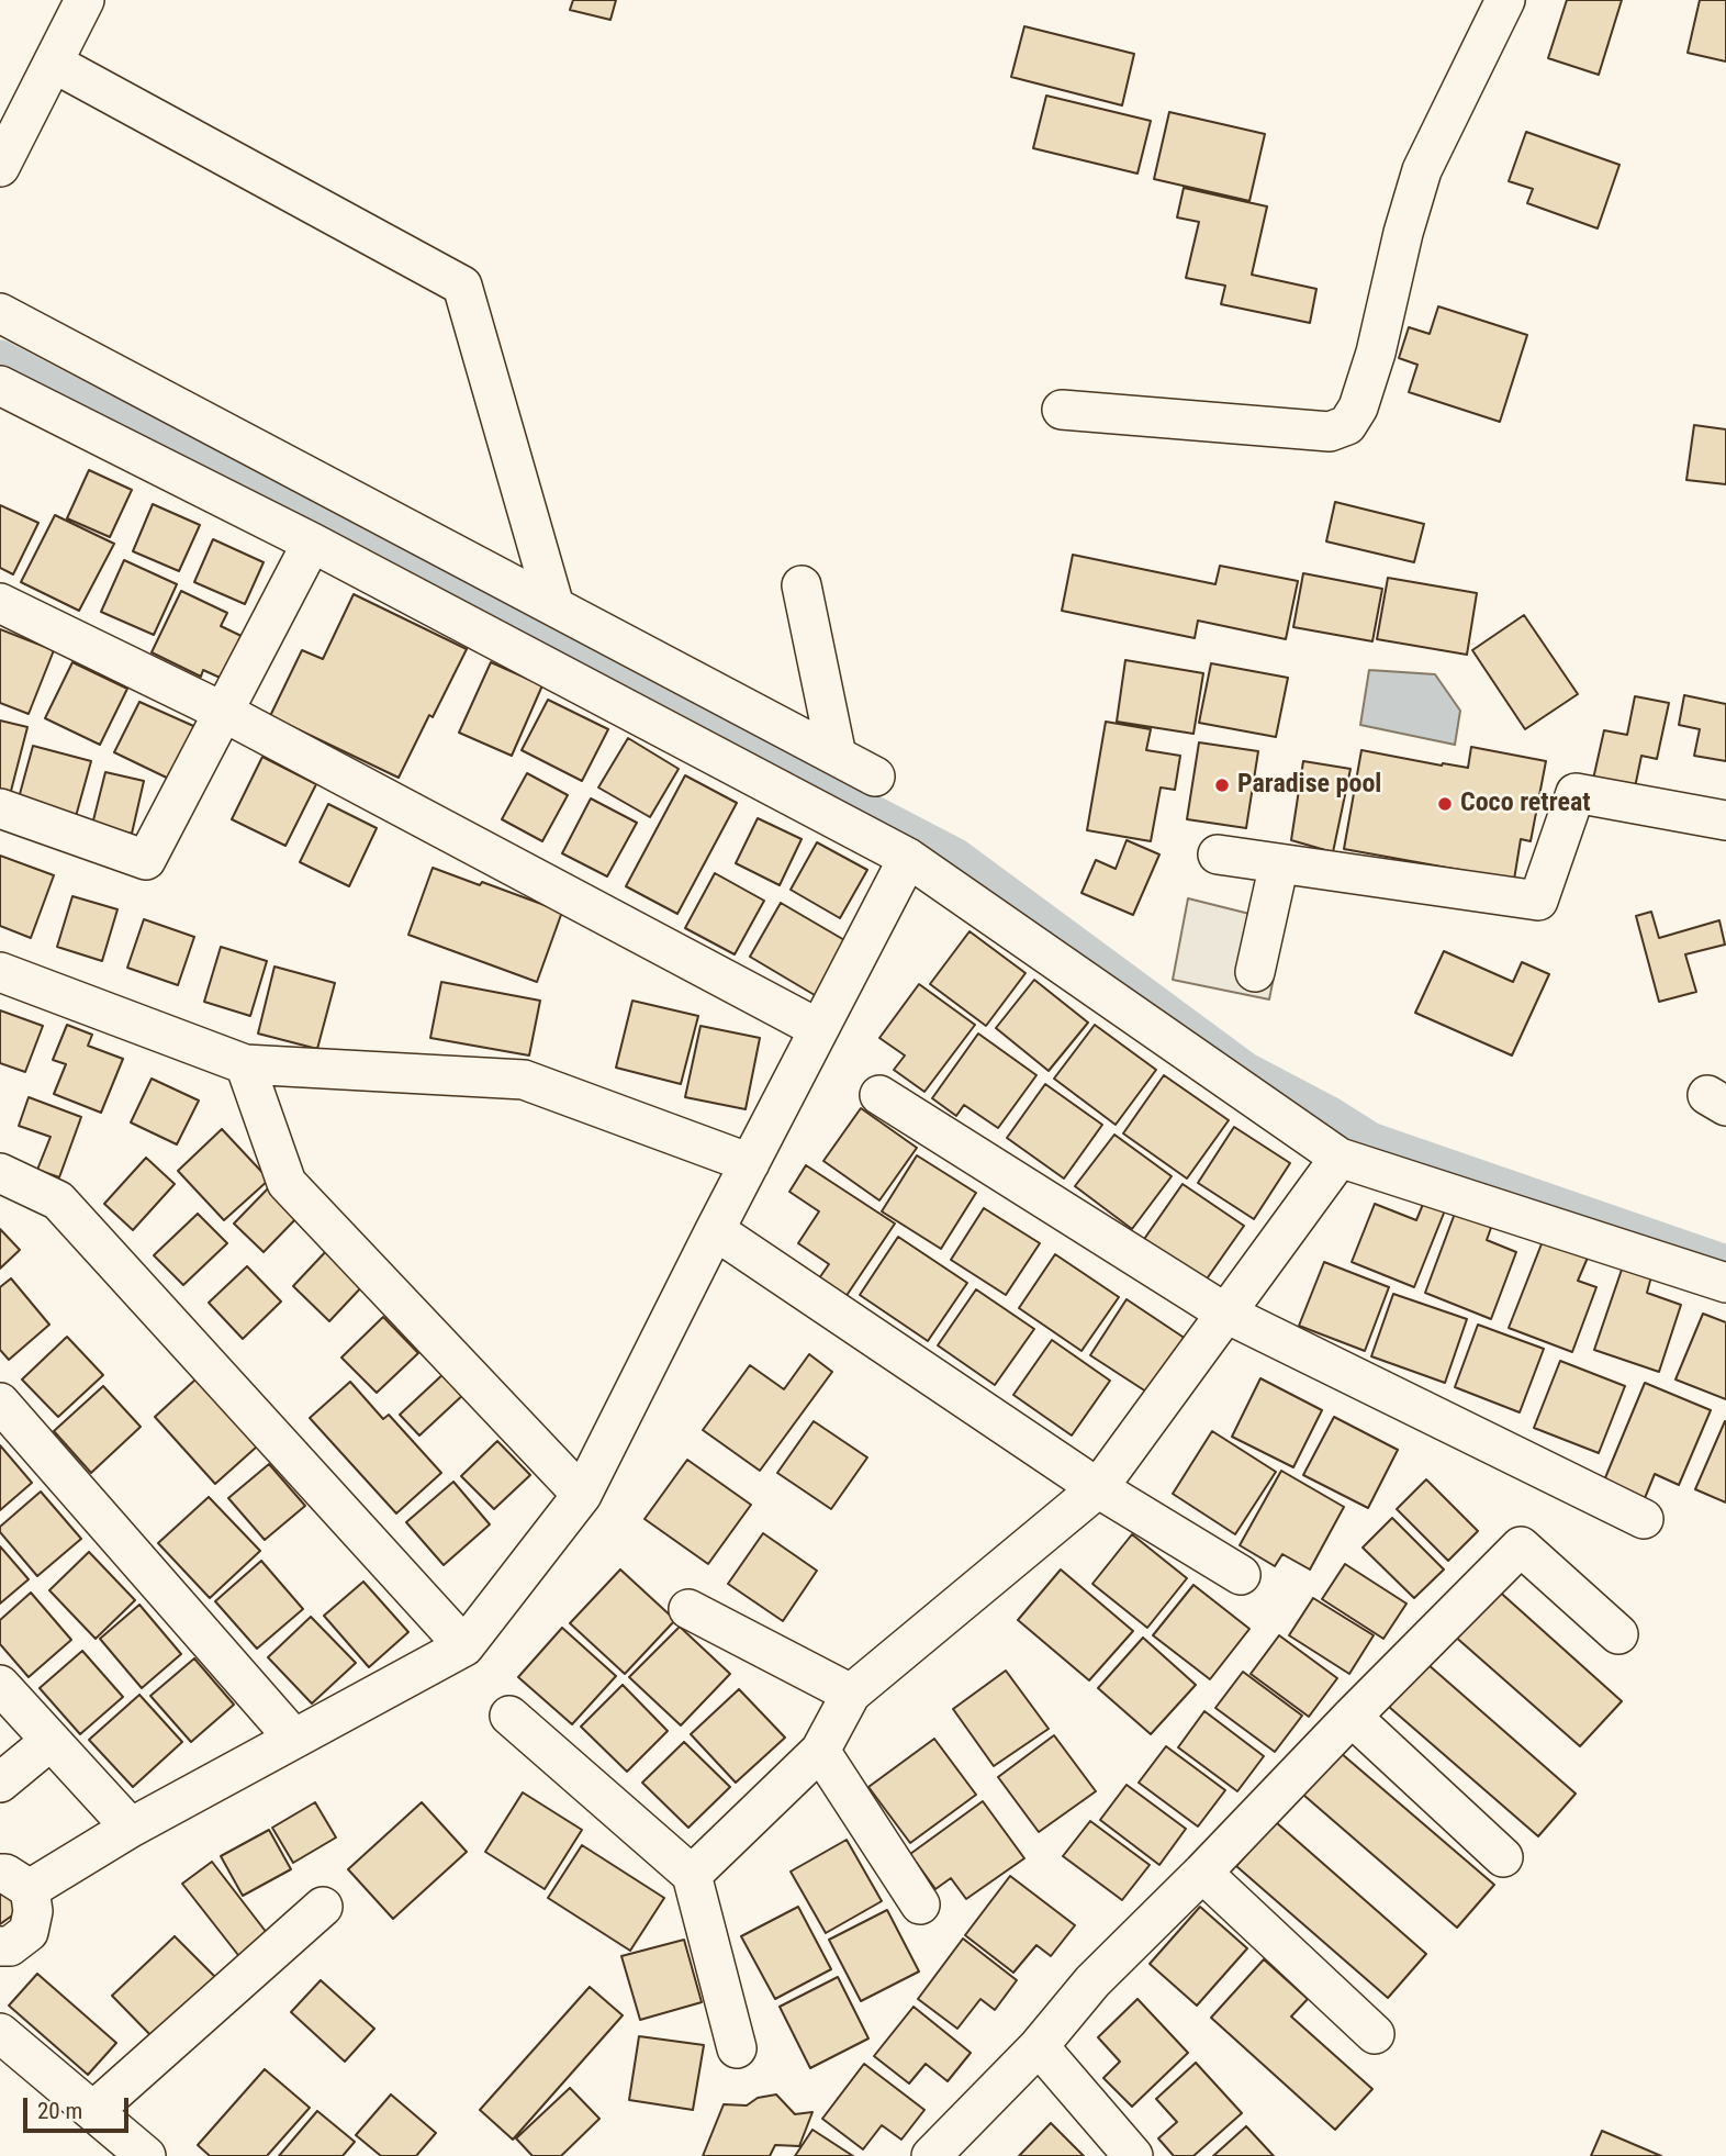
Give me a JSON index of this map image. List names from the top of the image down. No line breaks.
{"places":["Paradise pool","Coco retreat"],"scale_bar":"20 m"}
